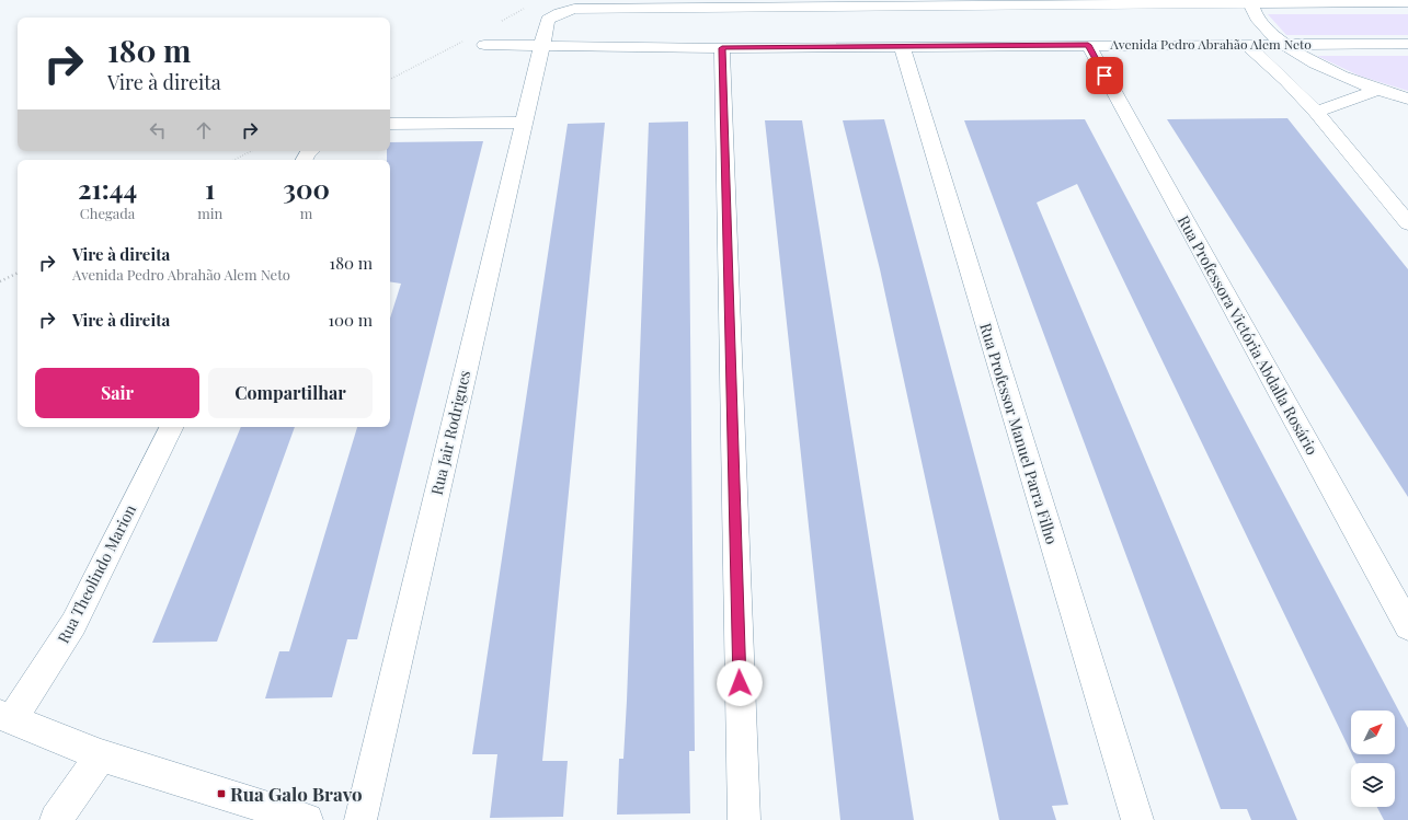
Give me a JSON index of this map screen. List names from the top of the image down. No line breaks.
{"streets":{"street":["Avenida Pedro Abrahão Alem Neto","Rua Professora Victória Abdalla Rosário","Rua Jair Rodrigues","Rua Professor Manuel Parra Filho","Rua Theolindo Marion"]},"crossings":[["Avenida Pedro Abrahão Alem Neto","Rua Professora Victória Abdalla Rosário"],["Avenida Pedro Abrahão Alem Neto","Rua Jair Rodrigues"],["Avenida Pedro Abrahão Alem Neto","Rua Professor Manuel Parra Filho"]],"places":{"transit":["Rua Galo Bravo"]},"north":"top right","page":{"turn":["180 m","Vire à direita"],"eta":["21:44","Chegada","1","min","300","m"],"list":[{"name":"Vire à direita","note":"Avenida Pedro Abrahão Alem Neto","value":"180 m"},{"name":"Vire à direita","value":"100 m"}],"buttons":["Sair","Compartilhar"]}}
